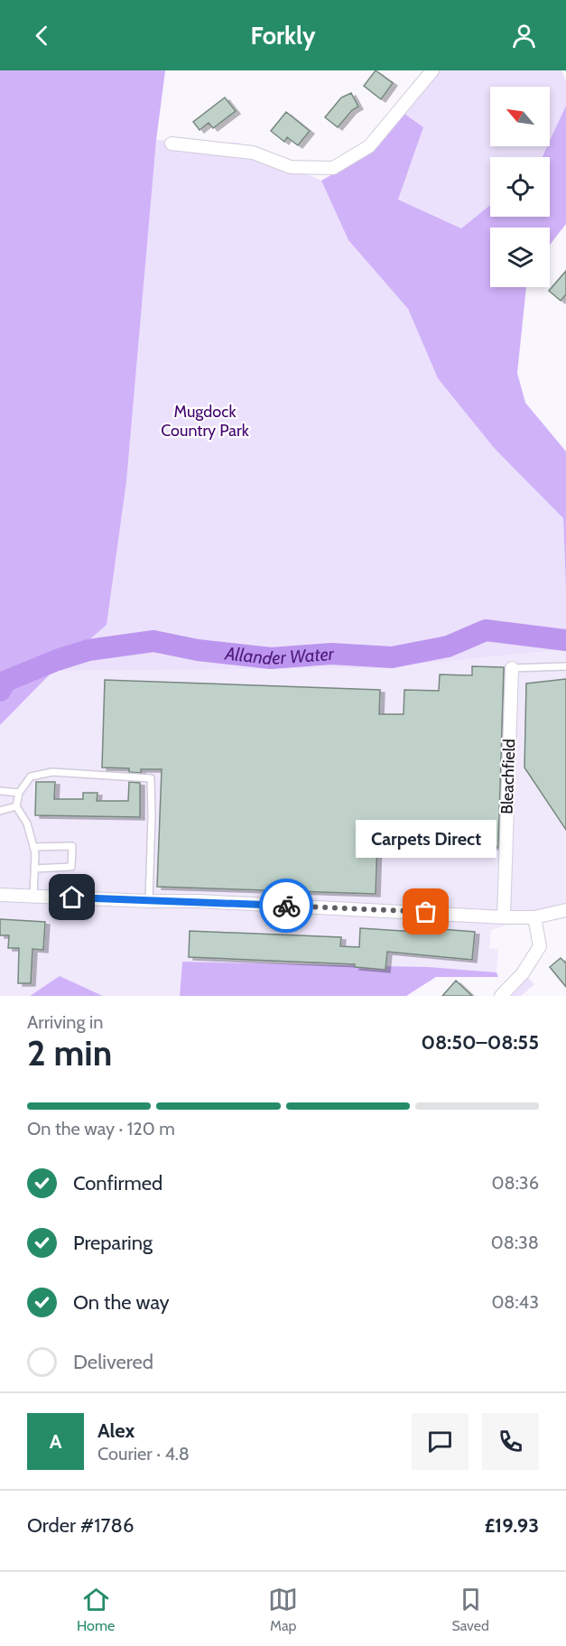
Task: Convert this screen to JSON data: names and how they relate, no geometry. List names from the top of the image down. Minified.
{"streets":{"street":["Bleachfield"]},"water":["Allander Water"],"parks":["Mugdock Country Park"],"places":["Carpets Direct"],"north":"top left","page":{"header":"Forkly","bubble":"Carpets Direct","heading":["2 min","Arriving in","08:50–08:55"],"panel":["Alex","Courier · 4.8","Order #1786","£19.93"],"bar":"On the way · 120 m","list":[["Confirmed","08:36"],["Preparing","08:38"],["On the way","08:43"],"Delivered"],"round":"A","tabs":["Home","Map","Saved"]}}
